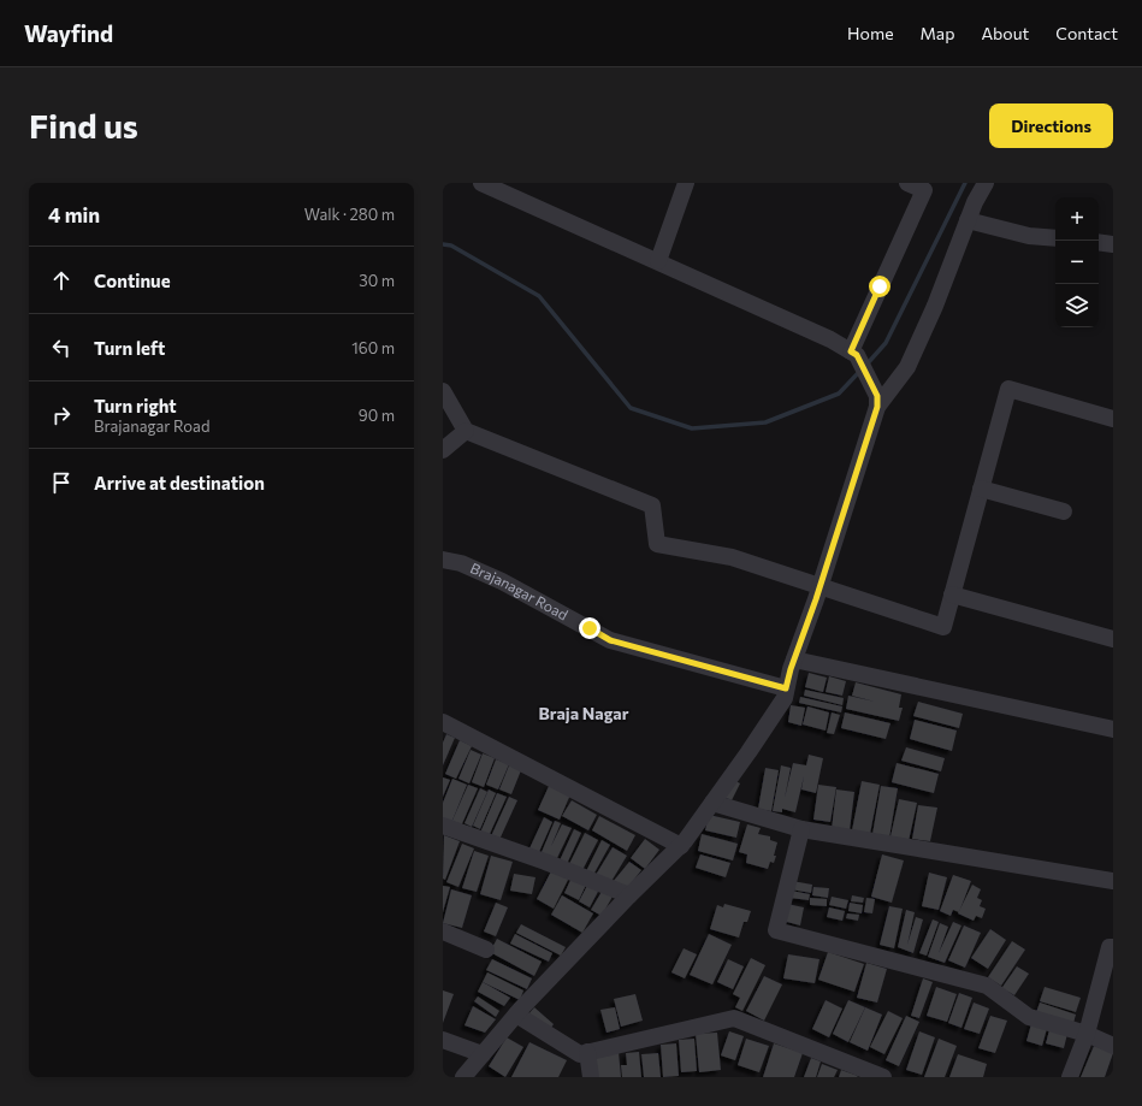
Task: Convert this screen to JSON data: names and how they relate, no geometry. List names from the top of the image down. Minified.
{"streets":{"street":["Brajanagar Road"]},"districts":["Braja Nagar"],"page":{"header":"Wayfind","nav":["Home","Map","About","Contact"],"buttons":"Directions","title":"Find us","heading":["4 min","Walk · 280 m"],"map_buttons":["+","−"],"list":[["Continue","30 m"],["Turn left","160 m"],["Turn right","Brajanagar Road","90 m"],"Arrive at destination"]}}
